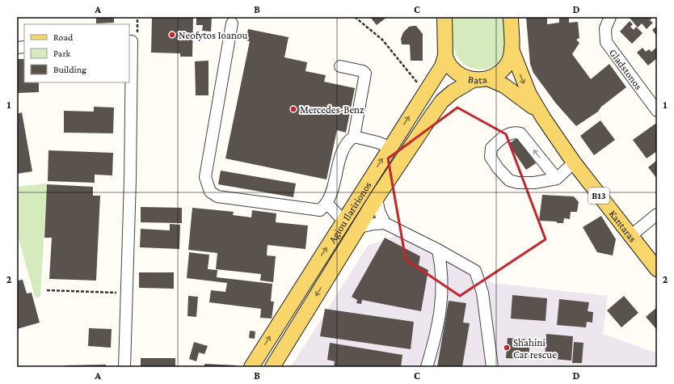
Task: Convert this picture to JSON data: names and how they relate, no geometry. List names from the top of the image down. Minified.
{"streets":{"main road":["Bata","B13","Agiou Ilaririonos","Kantaras"],"street":["Gladstonos"]},"crossings":[["Bata","Agiou Ilaririonos"],["Bata","Kantaras"],["Agiou Ilaririonos","Kantaras"]],"places":["Neofytos Ioanou","Mercedes-Benz","Shahini Car rescue"],"legend":["Road","Park","Building"],"grid":{"columns":["A","B","C","D"],"rows":["1","2"]}}
